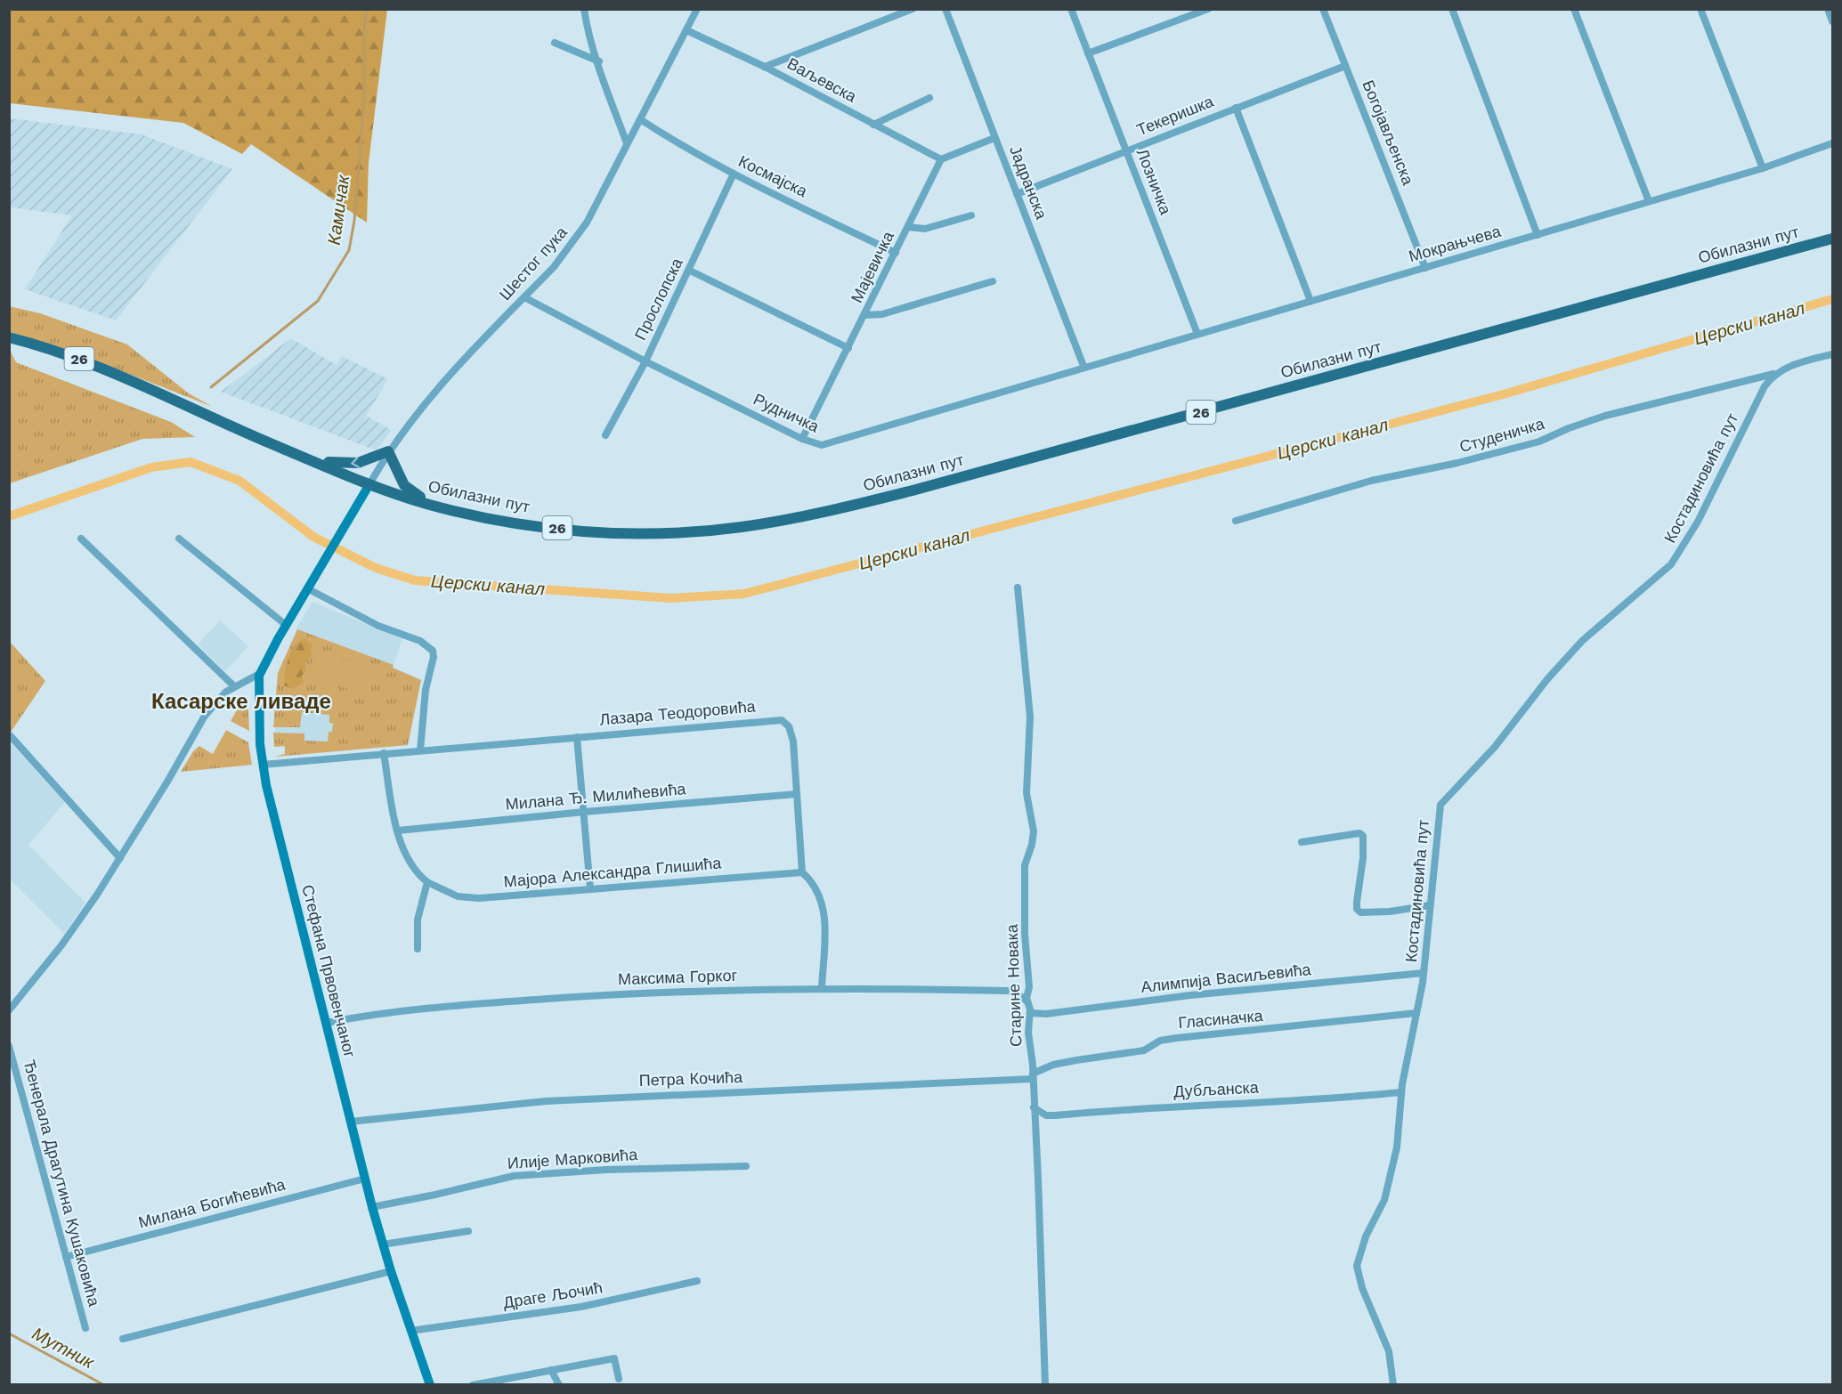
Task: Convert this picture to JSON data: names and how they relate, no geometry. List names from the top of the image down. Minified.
{"streets":{"main road":["Обилазни пут","26"],"street":["Ваљевска","Текеришка","Богојављенска","Космајска","Лозничка","Јадранска","Мокрањчева","Шестог пука","Мајевичка","Прослопска","Рудничка","Студеничка","Костадиновића пут","Лазара Теодоровића","Милана Ђ. Милићевића","Мајора Александра Глишића","Стефана Првовенчаног","Максима Горког","Алимпија Васиљевића","Старине Новака","Гласиначка","Петра Кочића","Дубљанска","Илије Марковића","Ђенерала Драгутина Кушаковића","Милана Богићевића","Драге Љочић"]},"crossings":[["Ваљевска","Шестог пука"],["Ваљевска","Мајевичка"],["Текеришка","Богојављенска"],["Текеришка","Лозничка"],["Текеришка","Јадранска"],["Богојављенска","Мокрањчева"],["Космајска","Шестог пука"],["Космајска","Мајевичка"],["Космајска","Прослопска"],["Лозничка","Мокрањчева"],["Јадранска","Мокрањчева"],["Јадранска","Рудничка"],["Мокрањчева","Рудничка"],["Обилазни пут","Шестог пука"],["Обилазни пут","Стефана Првовенчаног"],["Шестог пука","Рудничка"],["Шестог пука","Стефана Првовенчаног"],["Мајевичка","Рудничка"],["Прослопска","Рудничка"],["Студеничка","Костадиновића пут"],["Костадиновића пут","Алимпија Васиљевића"],["Костадиновића пут","Гласиначка"],["Костадиновића пут","Дубљанска"],["Лазара Теодоровића","Милана Ђ. Милићевића"],["Лазара Теодоровића","Мајора Александра Глишића"],["Лазара Теодоровића","Стефана Првовенчаног"],["Стефана Првовенчаног","Максима Горког"],["Стефана Првовенчаног","Петра Кочића"],["Стефана Првовенчаног","Илије Марковића"],["Стефана Првовенчаног","Милана Богићевића"],["Стефана Првовенчаног","Драге Љочић"],["Максима Горког","Старине Новака"],["Алимпија Васиљевића","Старине Новака"],["Старине Новака","Гласиначка"],["Старине Новака","Петра Кочића"],["Старине Новака","Дубљанска"],["Гласиначка","Петра Кочића"],["Ђенерала Драгутина Кушаковића","Милана Богићевића"]],"districts":["Касарске ливаде"],"water":["Камичак","Церски канал","Мутник"]}
